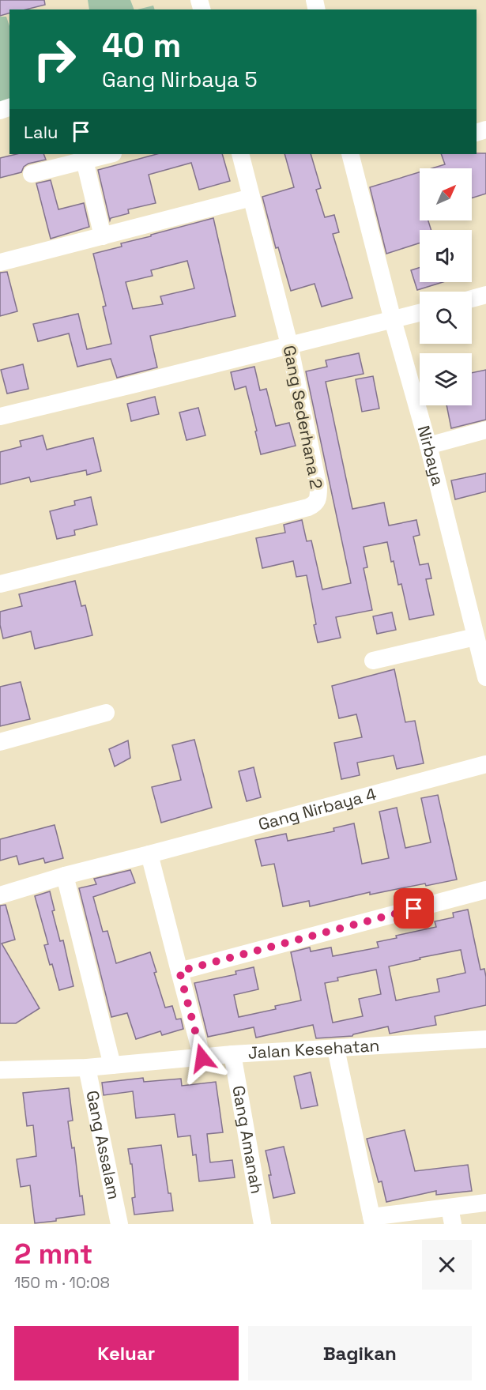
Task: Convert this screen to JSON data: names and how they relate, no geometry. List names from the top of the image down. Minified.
{"streets":{"street":["Gang Sederhana 2","Nirbaya","Gang Nirbaya 4","Jalan Kesehatan","Gang Amanah","Gang Assalam"]},"crossings":[["Jalan Kesehatan","Gang Amanah"],["Jalan Kesehatan","Gang Assalam"]],"north":"top right","page":{"turn":["40 m","Gang Nirbaya 5"],"then":"Lalu","heading":["2 mnt","150 m · 10:08"],"buttons":["Keluar","Bagikan"]}}
